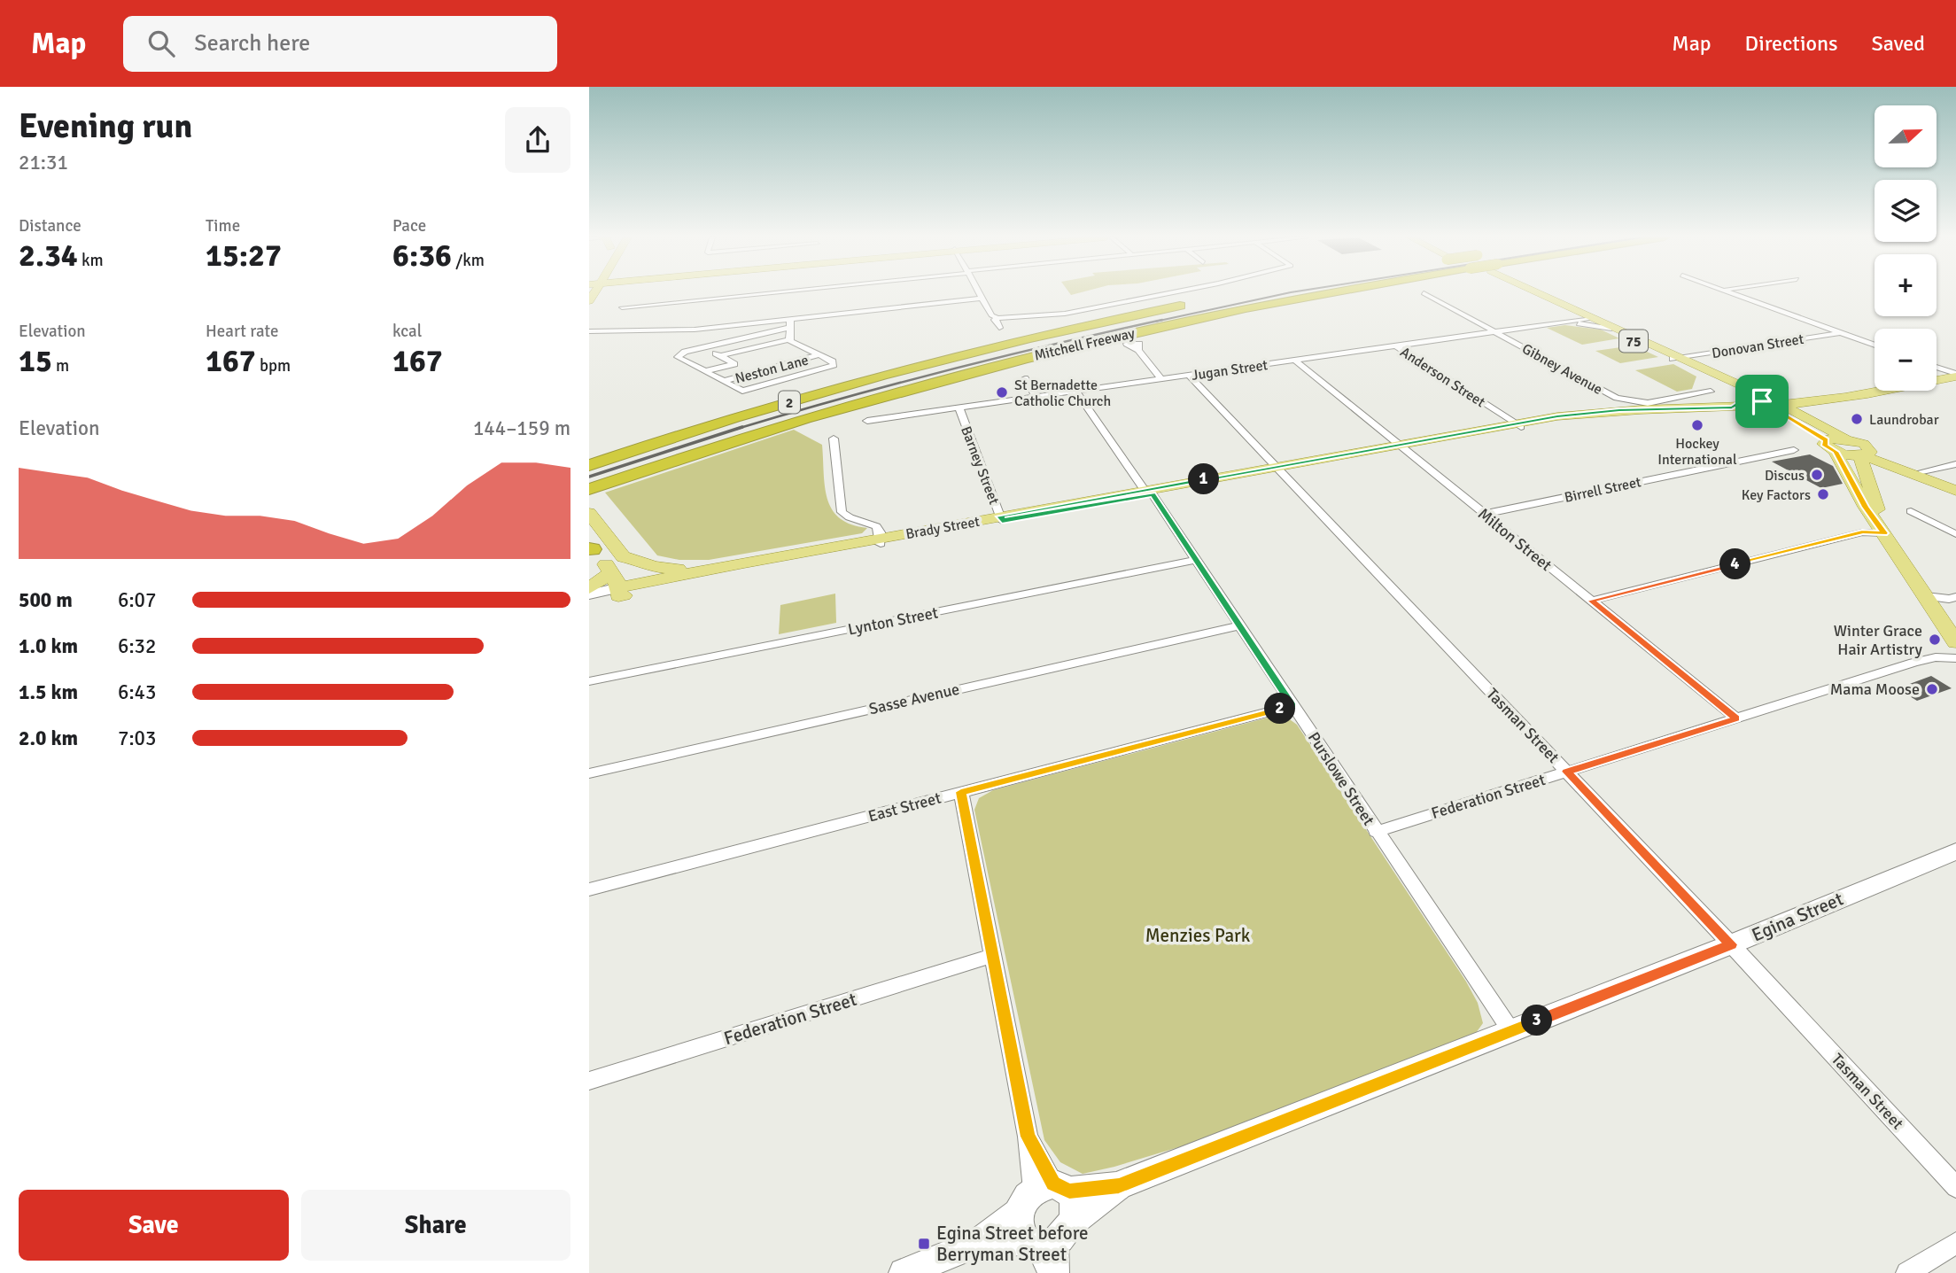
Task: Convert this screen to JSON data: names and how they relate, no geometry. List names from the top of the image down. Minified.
{"streets":{"highway":["Mitchell Freeway","2"],"main road":["75","Brady Street"],"street":["Donovan Street","Neston Lane","Gibney Avenue","Jugan Street","Anderson Street","Barney Street","Birrell Street","Milton Street","Lynton Street","Sasse Avenue","Tasman Street","Purslowe Street","Federation Street","East Street","Egina Street"]},"crossings":[["75","Donovan Street"],["75","Jugan Street"],["75","Brady Street"],["Gibney Avenue","Jugan Street"],["Jugan Street","Anderson Street"],["Jugan Street","Barney Street"],["Jugan Street","Milton Street"],["Jugan Street","Tasman Street"],["Jugan Street","Purslowe Street"],["Anderson Street","Brady Street"],["Barney Street","Brady Street"],["Birrell Street","Milton Street"],["Brady Street","Milton Street"],["Brady Street","Tasman Street"],["Brady Street","Purslowe Street"],["Milton Street","Federation Street"],["Lynton Street","Purslowe Street"],["Sasse Avenue","Purslowe Street"],["Tasman Street","Federation Street"],["Tasman Street","Egina Street"],["Purslowe Street","Federation Street"],["Purslowe Street","East Street"],["Purslowe Street","Egina Street"]],"parks":["Menzies Park"],"places":{"other":["St Bernadette Catholic Church","Laundrobar","Hockey International","Discus","Key Factors","Winter Grace Hair Artistry","Mama Moose"],"transit":["Egina Street before Berryman Street"]},"north":"right","page":{"header":"Map","search":"Search here","nav":["Map","Directions","Saved"],"heading":["Evening run","21:31"],"map_buttons":["+","−"],"stats":[["Distance","2.34 km"],["Time","15:27"],["Pace","6:36 /km"],["Elevation","15 m"],["Heart rate","167 bpm"],["kcal","167"]],"chart":["Elevation","144–159 m"],"pins":["1","4","2","3"],"list":[{"name":"500 m","note":"6:07"},{"name":"1.0 km","note":"6:32"},{"name":"1.5 km","note":"6:43"},{"name":"2.0 km","note":"7:03"}],"buttons":["Save","Share"]}}
